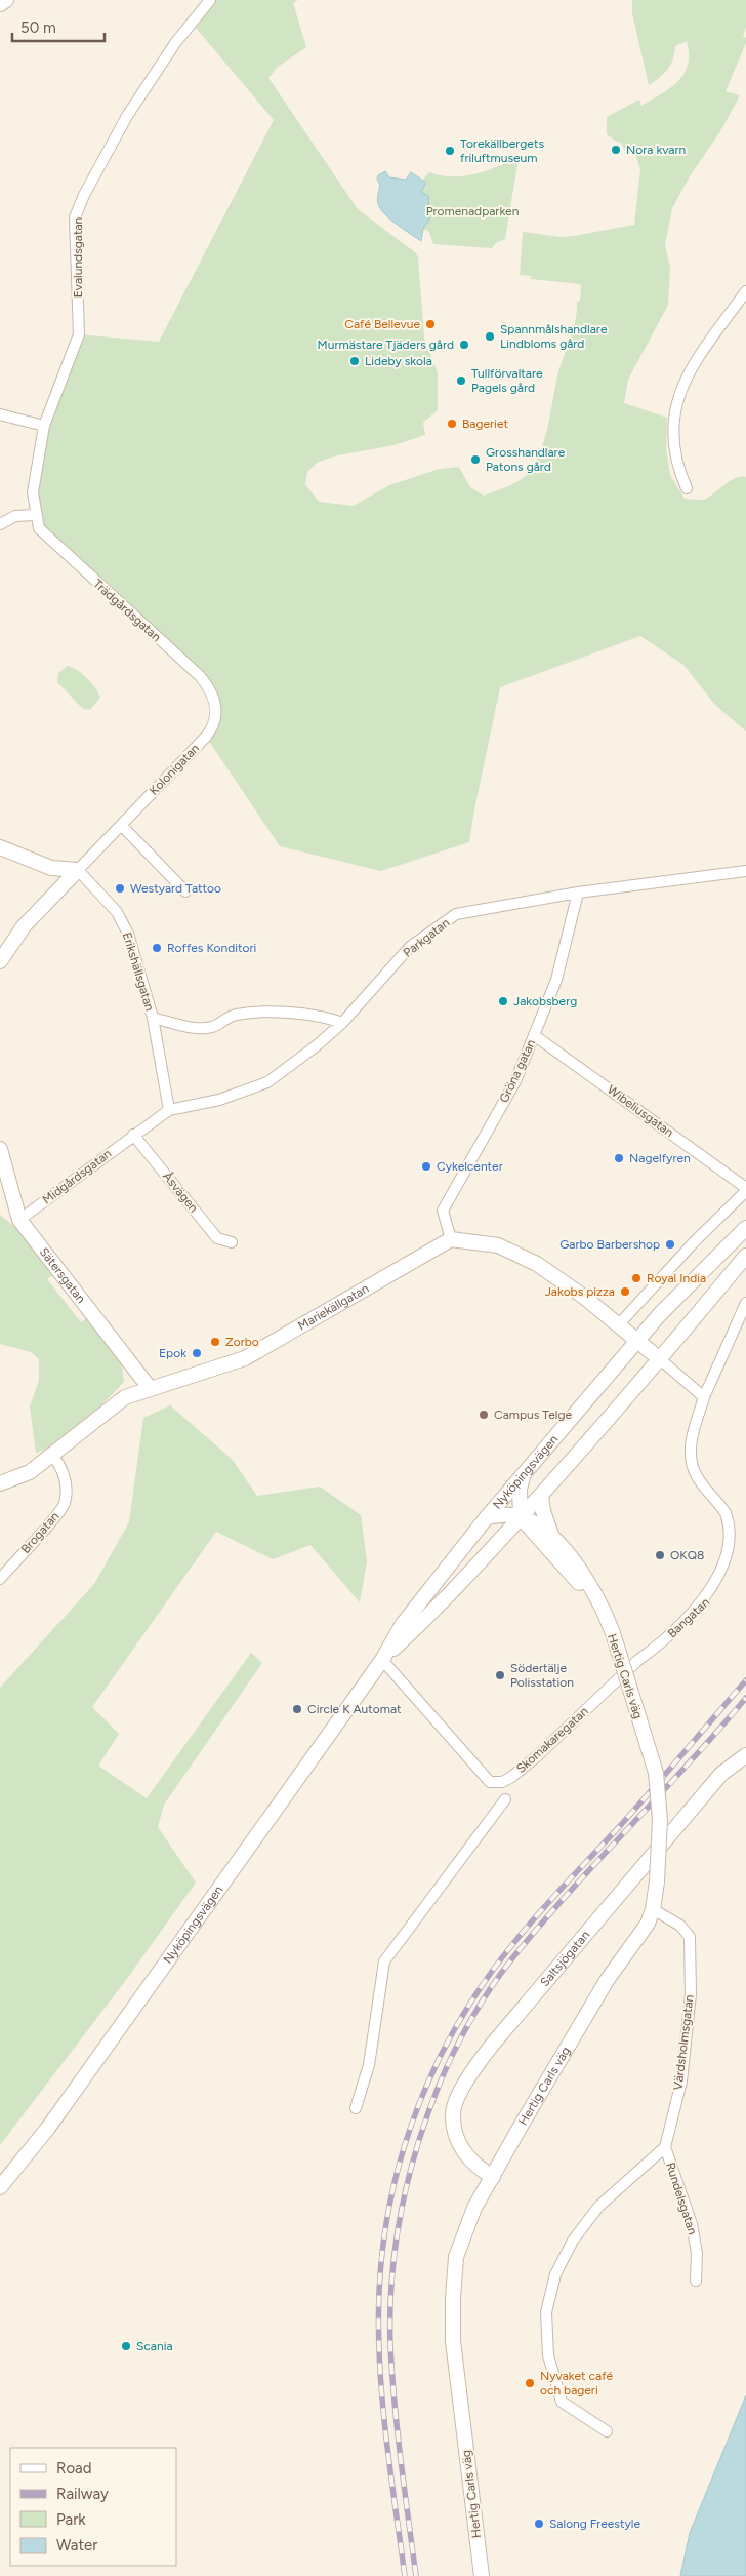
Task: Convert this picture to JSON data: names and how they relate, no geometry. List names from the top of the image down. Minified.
{"streets":{"main road":["Sätersgatan","Mariekällgatan","Nyköpingsvägen","Hertig Carls väg","Saltsjögatan"],"street":["Evalundsgatan","Trädgårdsgatan","Kolonigatan","Parkgatan","Erikshällsgatan","Gröna gatan","Wibeliusgatan","Midgårdsgatan","Åsvägen","Brogatan","Bangatan","Skomakaregatan","Värdsholmsgatan","Rundelsgatan"]},"crossings":[["Evalundsgatan","Trädgårdsgatan"],["Trädgårdsgatan","Kolonigatan"],["Kolonigatan","Erikshällsgatan"],["Parkgatan","Erikshällsgatan"],["Parkgatan","Gröna gatan"],["Parkgatan","Midgårdsgatan"],["Parkgatan","Åsvägen"],["Gröna gatan","Wibeliusgatan"],["Gröna gatan","Mariekällgatan"],["Midgårdsgatan","Åsvägen"],["Midgårdsgatan","Sätersgatan"],["Sätersgatan","Mariekällgatan"],["Mariekällgatan","Brogatan"],["Nyköpingsvägen","Hertig Carls väg"],["Nyköpingsvägen","Skomakaregatan"],["Bangatan","Skomakaregatan"],["Hertig Carls väg","Saltsjögatan"],["Hertig Carls väg","Värdsholmsgatan"],["Värdsholmsgatan","Rundelsgatan"]],"parks":["Promenadparken"],"places":["Nora kvarn","Torekällbergets friluftmuseum","Café Bellevue","Spannmålshandlare Lindbloms gård","Murmästare Tjäders gård","Lideby skola","Tullförvaltare Pagels gård","Bageriet","Grosshandlare Patons gård","Westyard Tattoo","Roffes Konditori","Jakobsberg","Nagelfyren","Cykelcenter","Garbo Barbershop","Royal India","Jakobs pizza","Zorbo","Epok","Campus Telge","OKQ8","Södertälje Polisstation","Circle K Automat","Scania","Nyvaket café och bageri","Salong Freestyle"],"legend":["Road","Railway","Park","Water"],"scale_bar":"50 m"}
